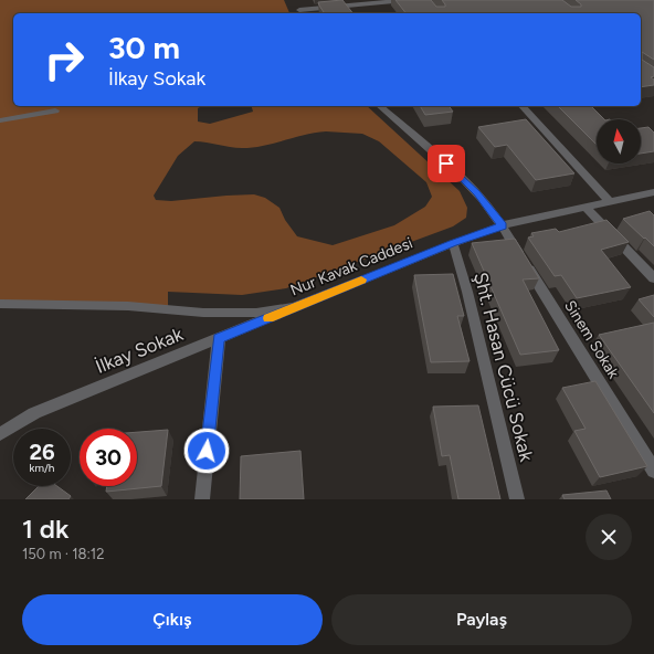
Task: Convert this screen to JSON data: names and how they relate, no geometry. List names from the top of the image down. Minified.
{"streets":{"street":["Nur Kavak Caddesi","Sinem Sokak","İlkay Sokak","Şht. Hasan Cücü Sokak"]},"crossings":[["Nur Kavak Caddesi","Sinem Sokak"],["Nur Kavak Caddesi","İlkay Sokak"],["Nur Kavak Caddesi","Şht. Hasan Cücü Sokak"]],"north":"top","page":{"turn":["30 m","İlkay Sokak"],"speed":"26 km/h","limit":"30","heading":["1 dk","150 m · 18:12"],"buttons":["Çıkış","Paylaş"]}}
